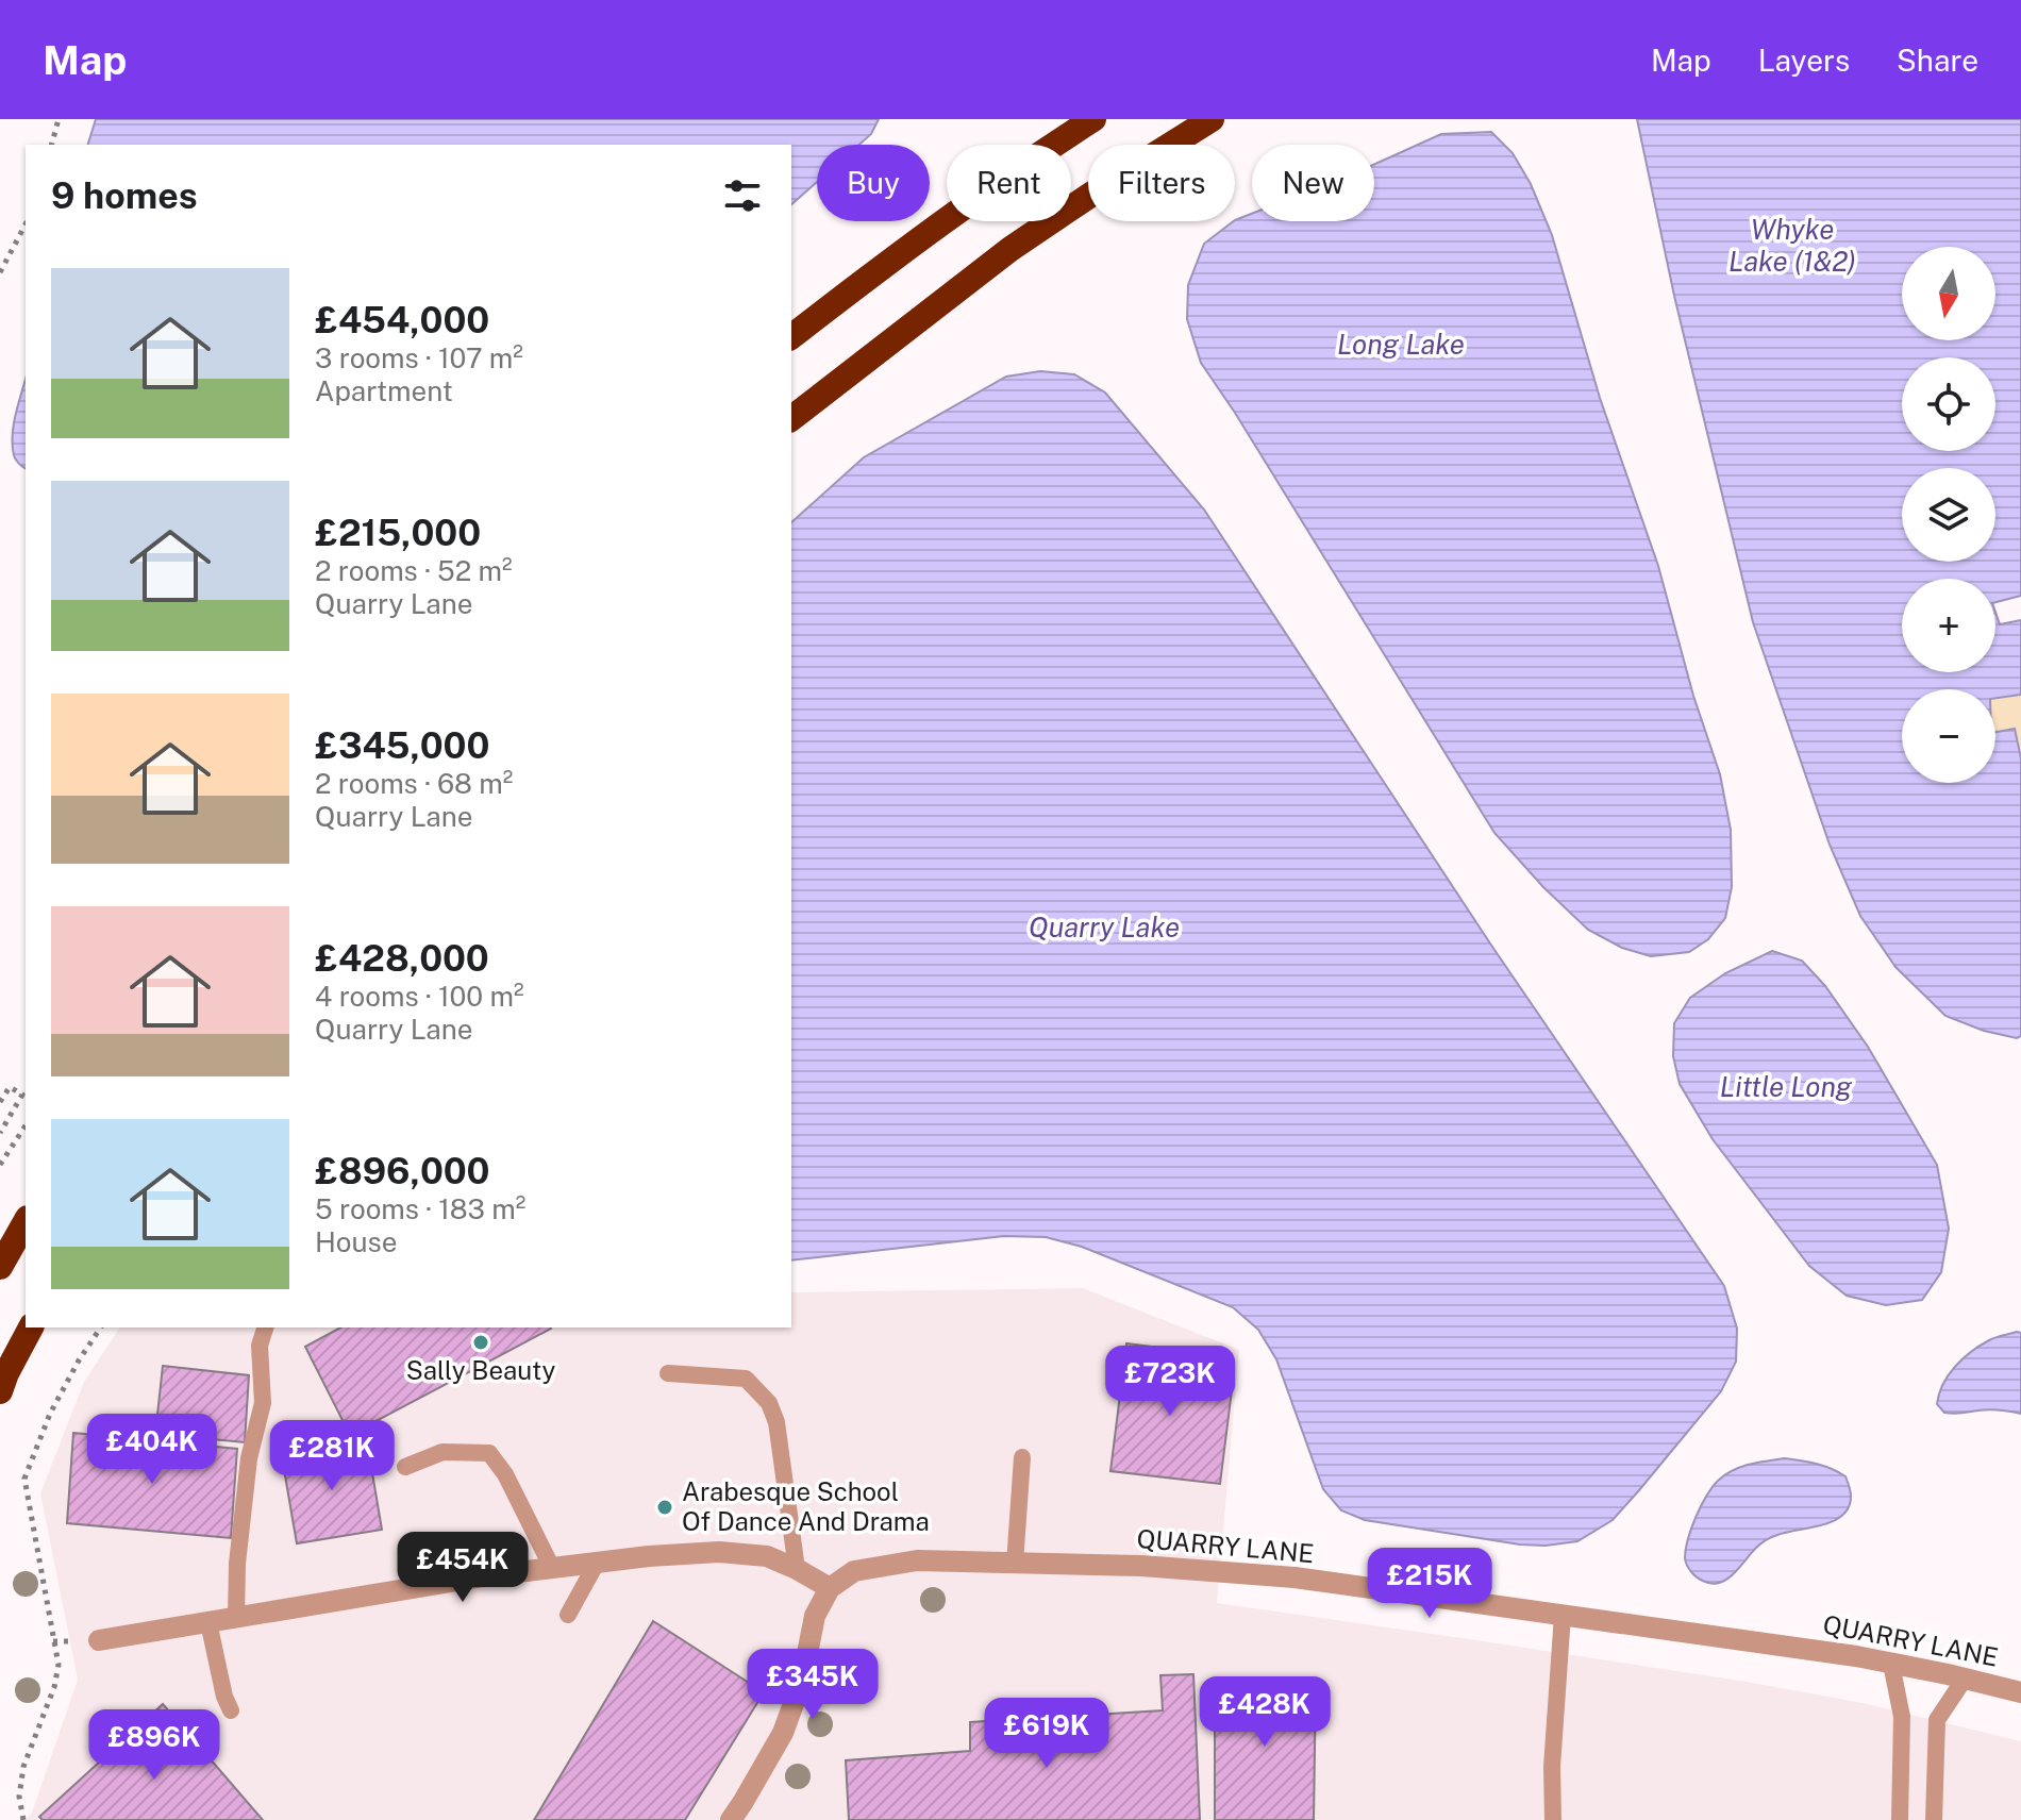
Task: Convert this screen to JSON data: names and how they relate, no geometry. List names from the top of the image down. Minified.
{"streets":{"street":["QUARRY LANE"]},"water":["Whyke Lake (1&2)","Long Lake","Quarry Lake","Little Long"],"places":["Sally Beauty","Arabesque School Of Dance And Drama"],"north":"bottom","page":{"header":"Map","nav":["Map","Layers","Share"],"chip":["Buy","Rent","Filters","New"],"heading":"9 homes","map_buttons":["+","−"],"list":[{"name":"£454,000","note":"3 rooms · 107 m² · Apartment"},{"name":"£215,000","note":"2 rooms · 52 m² · Quarry Lane"},{"name":"£345,000","note":"2 rooms · 68 m² · Quarry Lane"},{"name":"£428,000","note":"4 rooms · 100 m² · Quarry Lane"},{"name":"£896,000","note":"5 rooms · 183 m² · House"}],"price":["£723K","£404K","£281K","£454K","£215K","£345K","£428K","£619K","£896K"]}}
